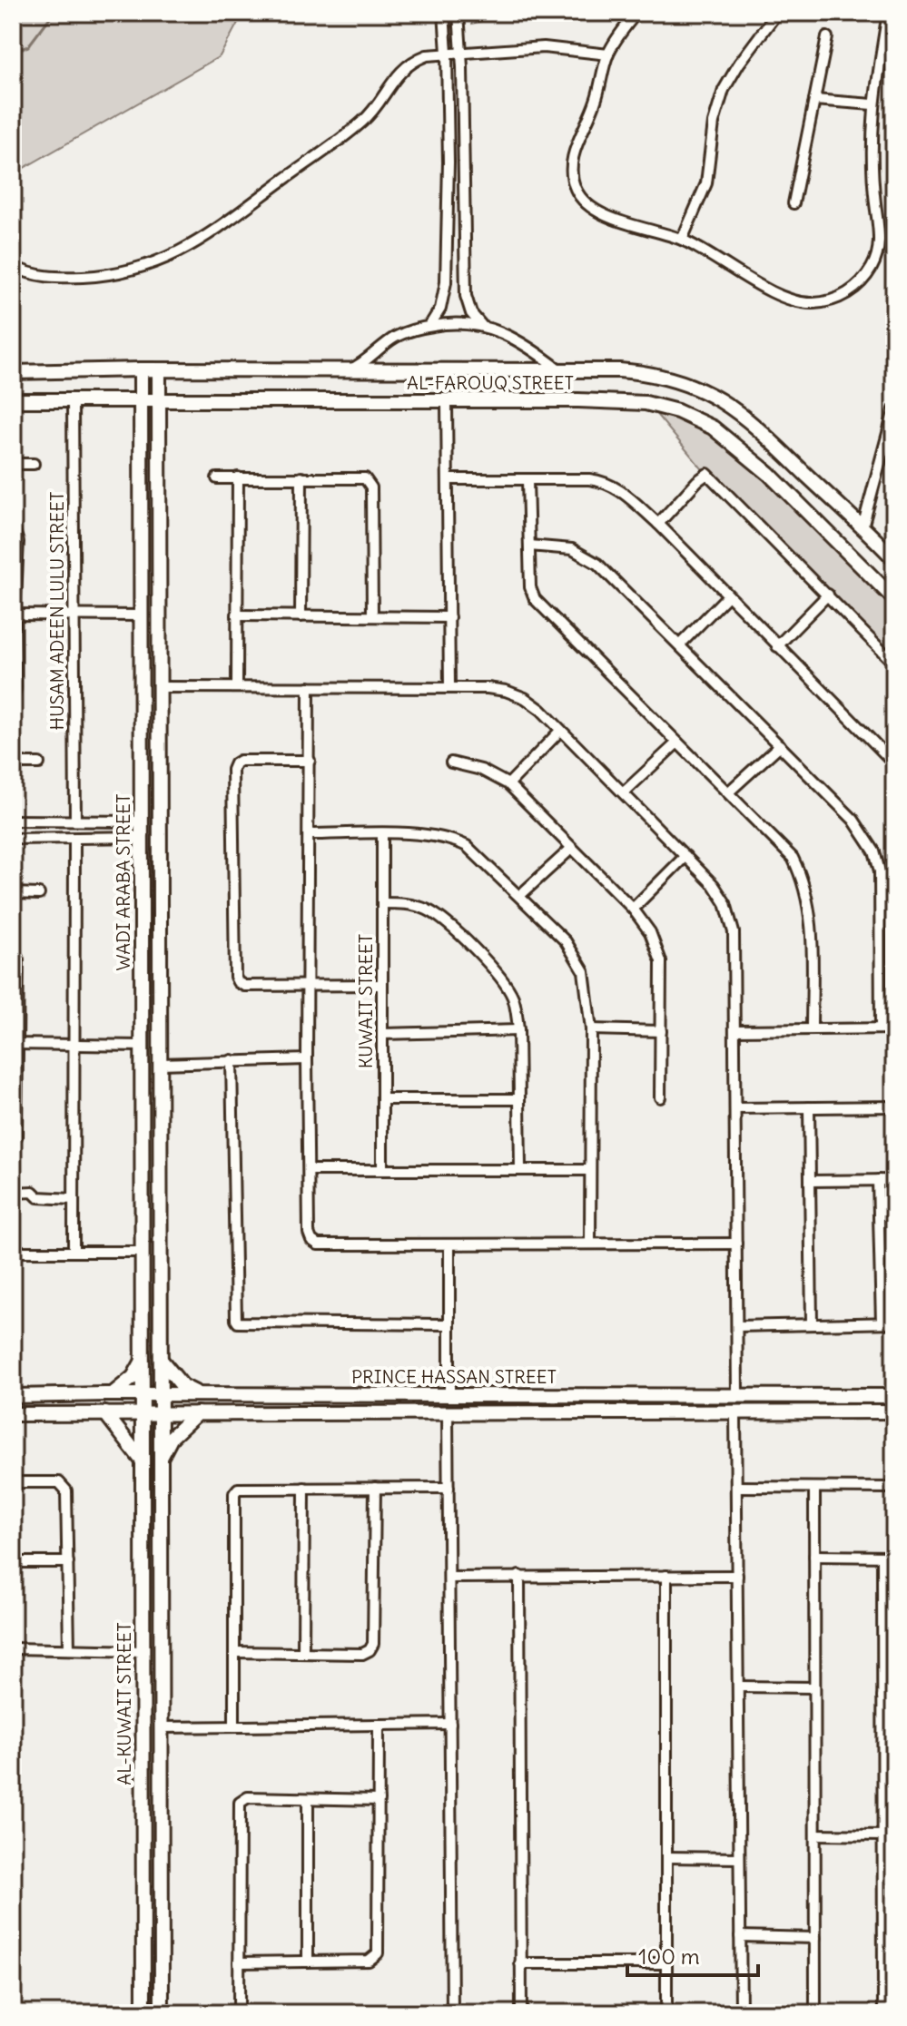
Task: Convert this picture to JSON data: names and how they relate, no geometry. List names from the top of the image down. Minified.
{"streets":{"main road":["AL-FAROUQ STREET","WADI ARABA STREET","PRINCE HASSAN STREET","AL-KUWAIT STREET"],"street":["HUSAM ADEEN LULU STREET","KUWAIT STREET"]},"crossings":[["AL-FAROUQ STREET","HUSAM ADEEN LULU STREET"],["AL-FAROUQ STREET","WADI ARABA STREET"],["WADI ARABA STREET","PRINCE HASSAN STREET"],["WADI ARABA STREET","AL-KUWAIT STREET"],["PRINCE HASSAN STREET","AL-KUWAIT STREET"]],"scale_bar":"100 m"}
